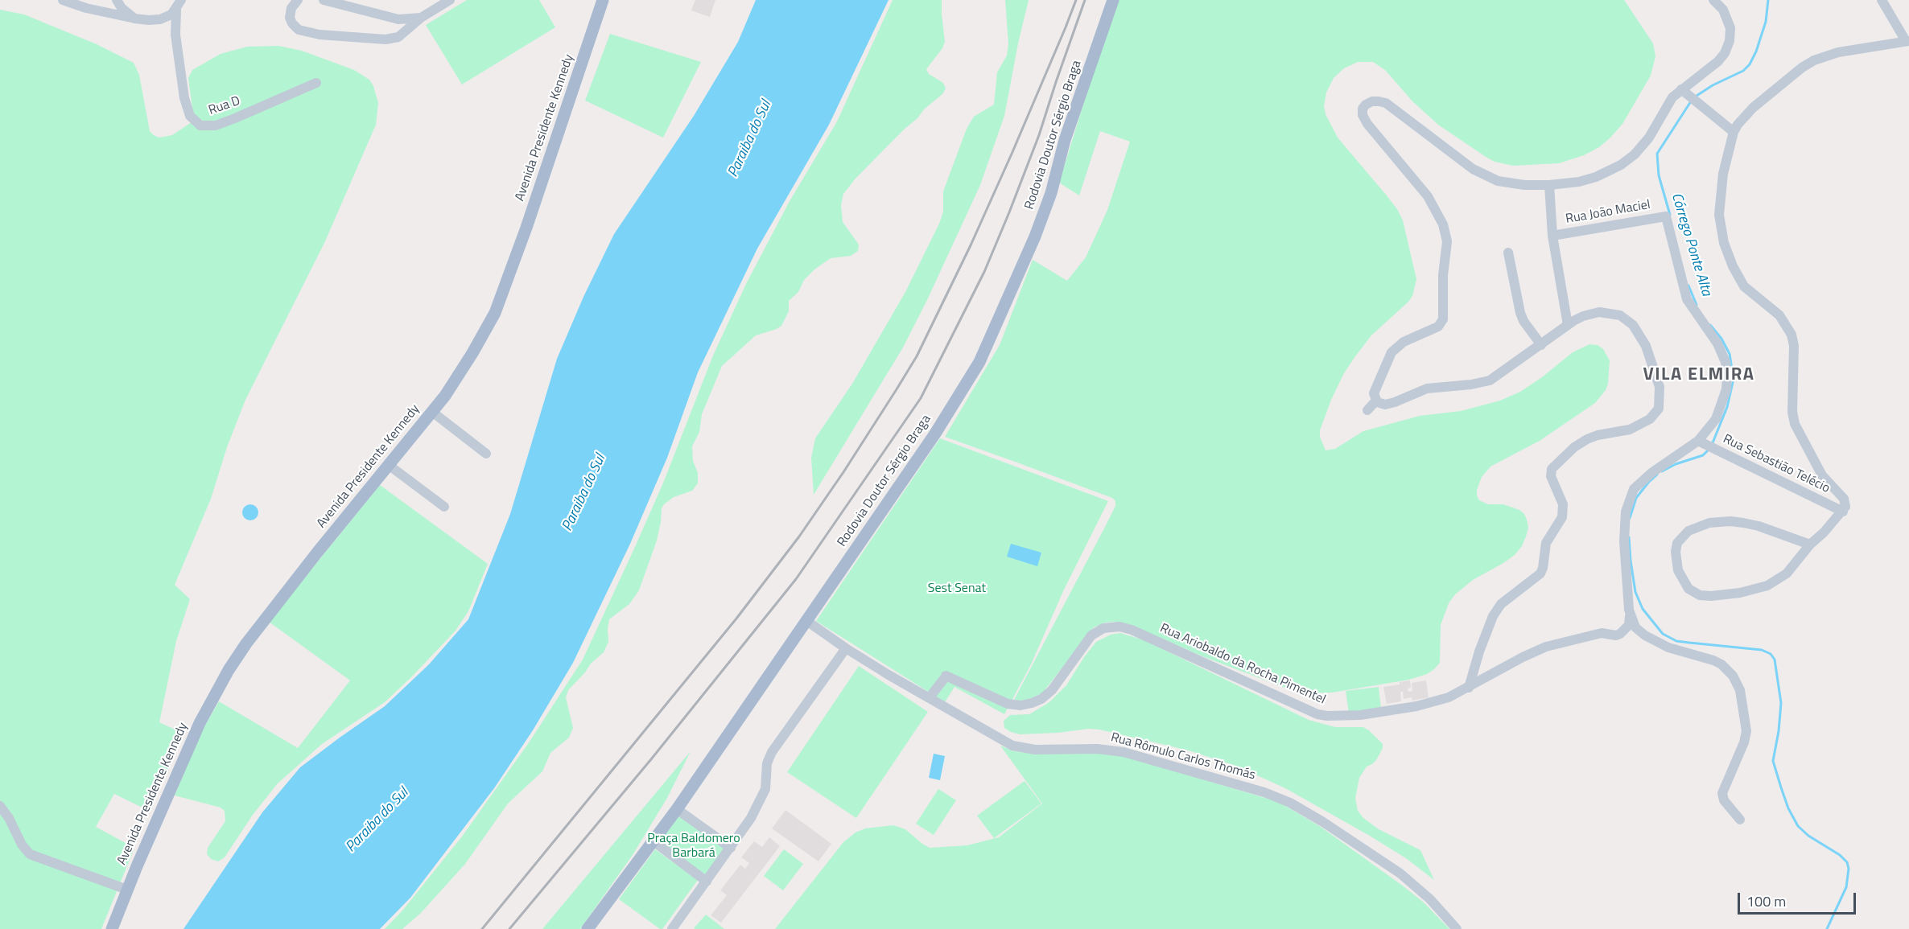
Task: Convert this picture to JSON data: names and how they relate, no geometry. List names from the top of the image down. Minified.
{"streets":{"main road":["Avenida Presidente Kennedy","Rodovia Doutor Sérgio Braga"],"street":["Rua D","Rua João Maciel","Rua Sebastião Telécio","Rua Ariobaldo da Rocha Pimentel","Rua Rômulo Carlos Thomás"]},"crossings":[["Rodovia Doutor Sérgio Braga","Rua Rômulo Carlos Thomás"],["Rua João Maciel","Rua Sebastião Telécio"],["Rua Ariobaldo da Rocha Pimentel","Rua Rômulo Carlos Thomás"]],"districts":["VILA ELMIRA"],"water":["Paraiba do Sul","Córrego Ponte Alta"],"parks":["Sest Senat","Praça Baldomero Barbará"],"scale_bar":"100 m"}
